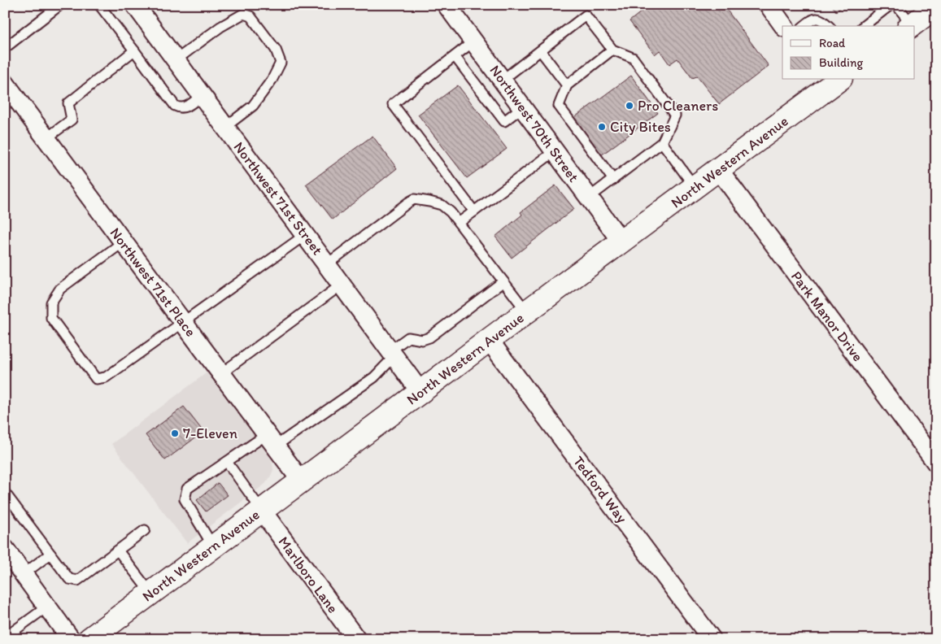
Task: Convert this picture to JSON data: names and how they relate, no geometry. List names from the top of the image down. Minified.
{"streets":{"main road":["North Western Avenue"],"street":["Northwest 70th Street","Northwest 71st Street","Northwest 71st Place","Park Manor Drive","Tedford Way","Marlboro Lane"]},"crossings":[["Northwest 70th Street","North Western Avenue"],["North Western Avenue","Northwest 71st Street"],["North Western Avenue","Northwest 71st Place"],["North Western Avenue","Park Manor Drive"],["North Western Avenue","Tedford Way"],["North Western Avenue","Marlboro Lane"]],"places":["Pro Cleaners","City Bites","7-Eleven"],"legend":["Road","Building"]}
